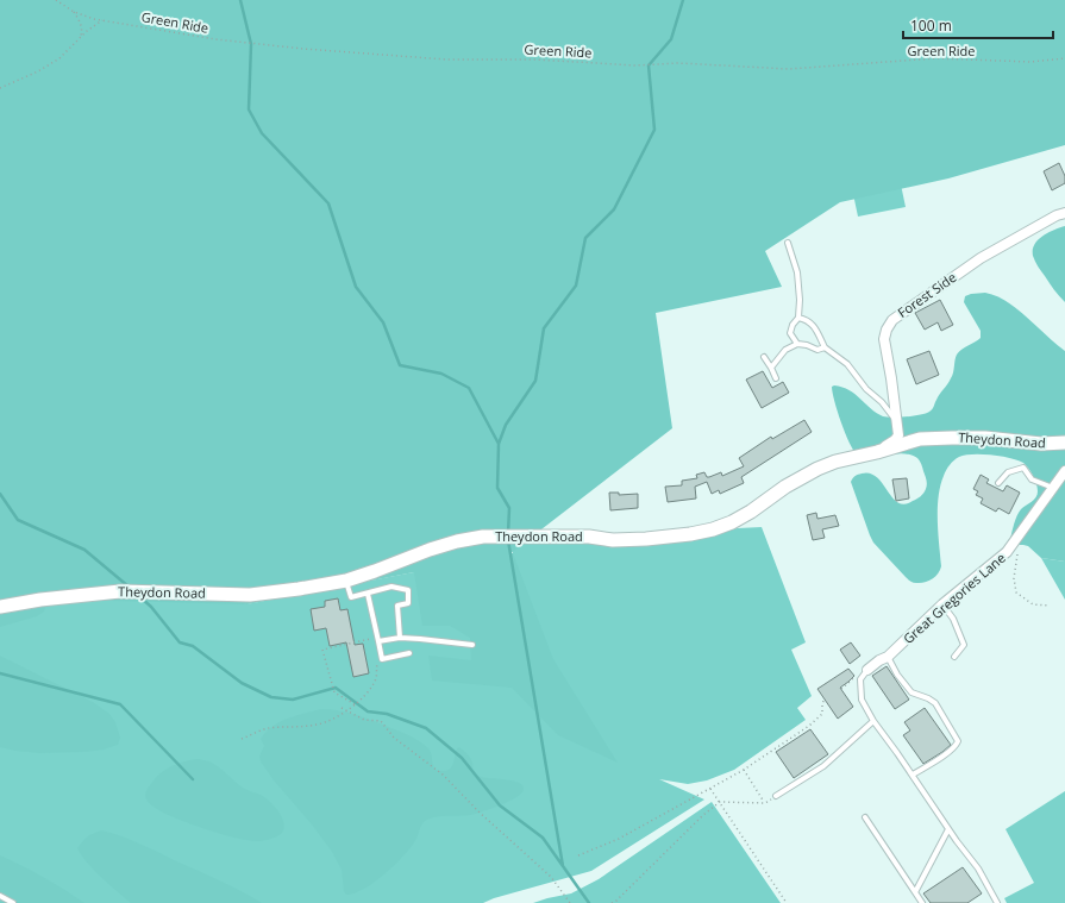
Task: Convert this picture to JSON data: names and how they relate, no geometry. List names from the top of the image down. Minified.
{"streets":{"street":["Forest Side","Theydon Road","Great Gregories Lane"],"path":["Green Ride"]},"crossings":[["Forest Side","Theydon Road"]],"scale_bar":"100 m"}
